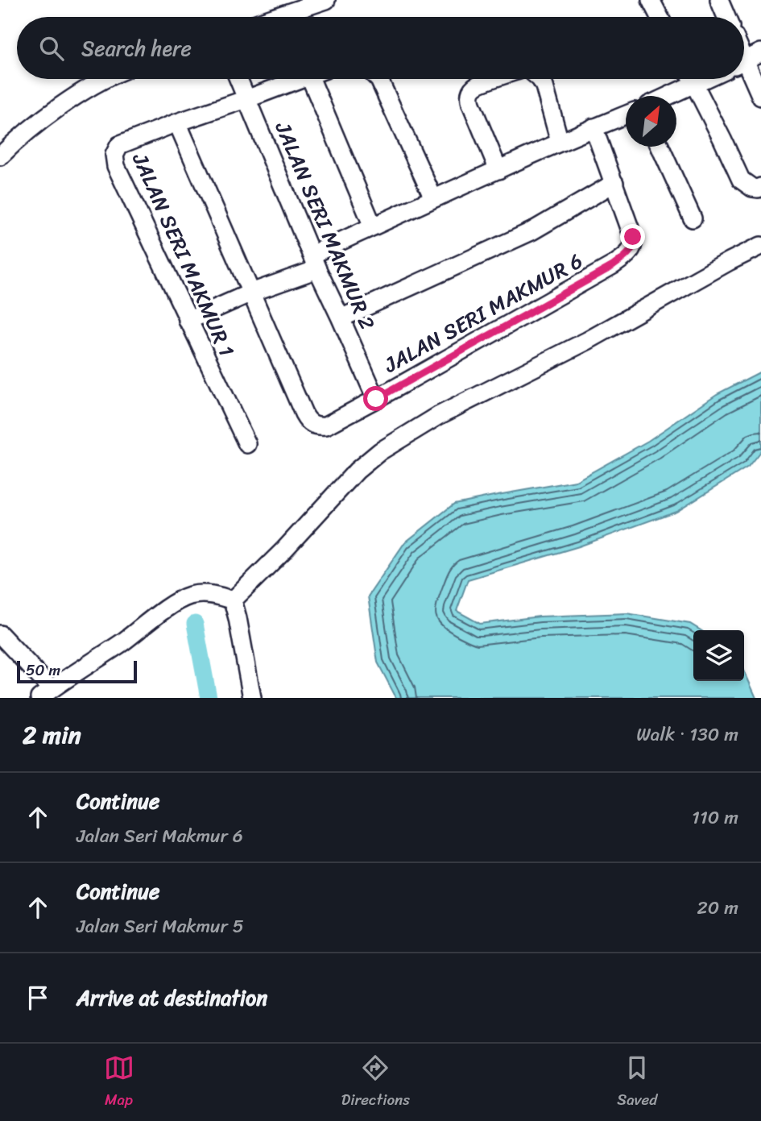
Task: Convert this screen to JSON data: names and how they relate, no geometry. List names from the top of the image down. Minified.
{"streets":{"street":["JALAN SERI MAKMUR 2","JALAN SERI MAKMUR 1","JALAN SERI MAKMUR 6"]},"crossings":[["JALAN SERI MAKMUR 2","JALAN SERI MAKMUR 1"],["JALAN SERI MAKMUR 2","JALAN SERI MAKMUR 6"]],"scale_bar":"50 m","north":"top right","page":{"search":"Search here","scale":"50 m","heading":["2 min","Walk · 130 m"],"list":[["Continue","Jalan Seri Makmur 6","110 m"],["Continue","Jalan Seri Makmur 5","20 m"],"Arrive at destination"],"nav":["Map","Directions","Saved"]}}
